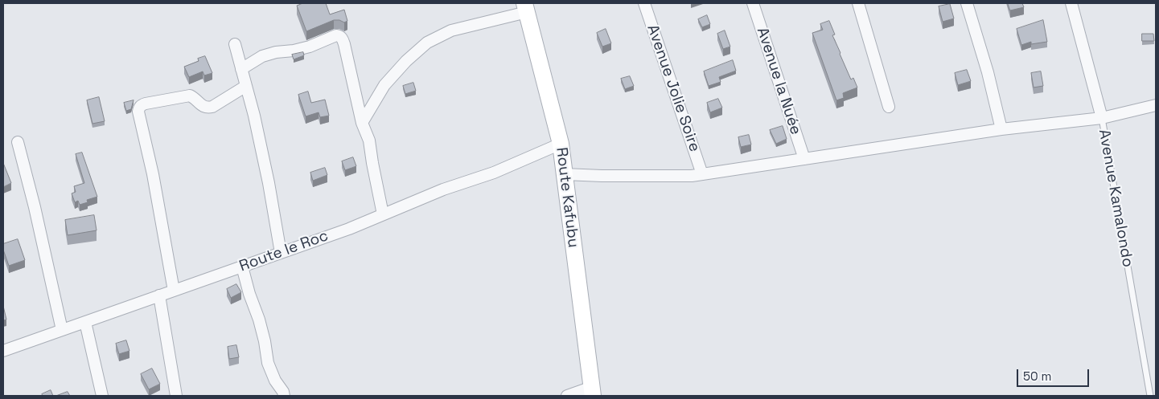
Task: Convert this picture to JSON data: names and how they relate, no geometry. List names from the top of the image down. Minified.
{"streets":{"main road":["Route Kafubu"],"street":["Avenue la Nuée","Avenue Jolie Soire","Avenue Kamalondo","Route le Roc"]},"crossings":[["Route Kafubu","Route le Roc"]],"scale_bar":"50 m"}
